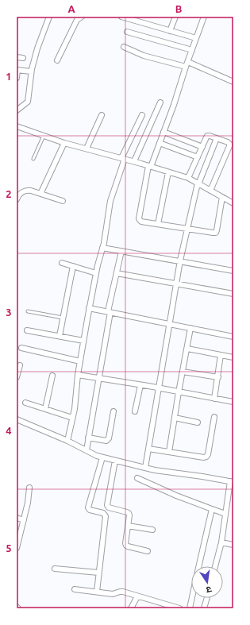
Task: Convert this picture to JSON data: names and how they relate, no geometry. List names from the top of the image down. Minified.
{"north":"bottom","grid":{"columns":["A","B"],"rows":["1","2","3","4","5"]}}
